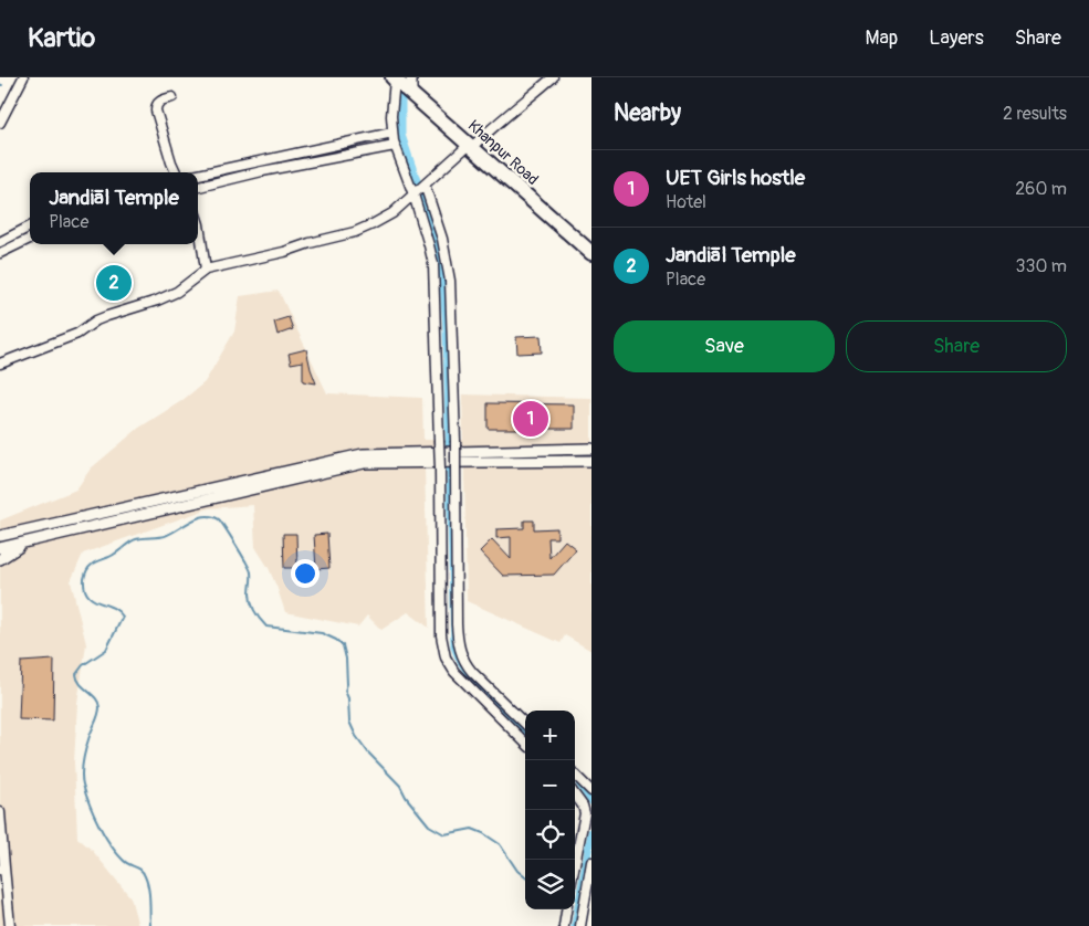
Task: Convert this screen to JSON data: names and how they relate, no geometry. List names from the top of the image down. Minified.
{"streets":{"highway":["Khanpur Road"]},"page":{"header":"Kartio","nav":["Map","Layers","Share"],"heading":["Nearby","2 results"],"list":[{"mark":"1","name":"UET Girls hostle","note":"Hotel","value":"260 m"},{"mark":"2","name":"Jandiāl Temple","note":"Place","value":"330 m"}],"popup":["Jandiāl Temple","Place"],"pins":["2","1"],"buttons":["Save","Share"],"map_buttons":["+","−"]}}
